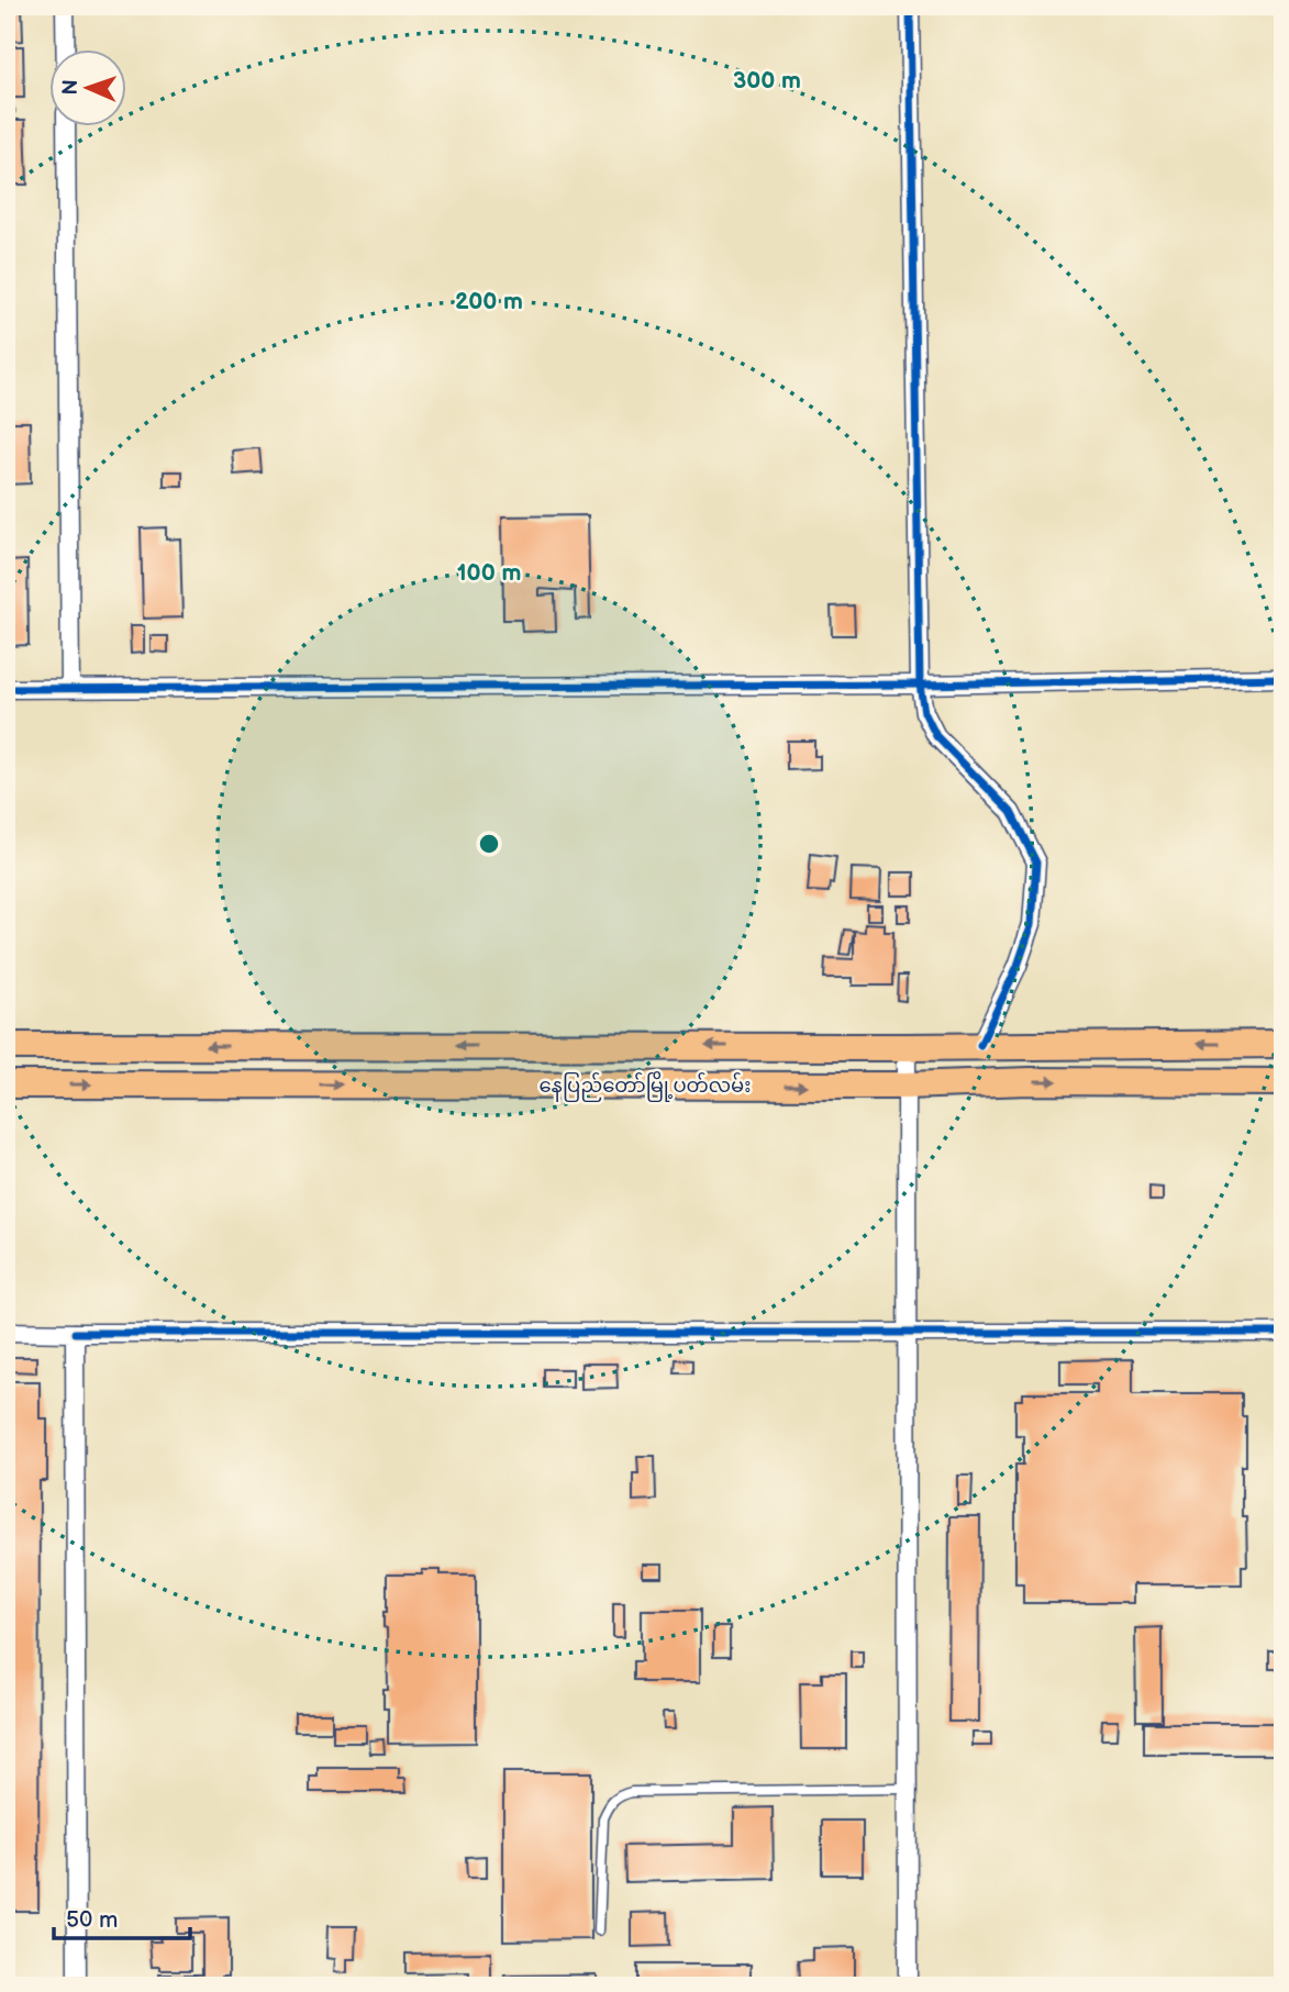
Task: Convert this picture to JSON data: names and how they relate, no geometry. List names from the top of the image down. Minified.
{"streets":{"main road":["နေပြည်တော်မြို့ပတ်လမ်း"]},"scale_bar":"50 m","north":"left","rings":["300 m","200 m","100 m"]}
